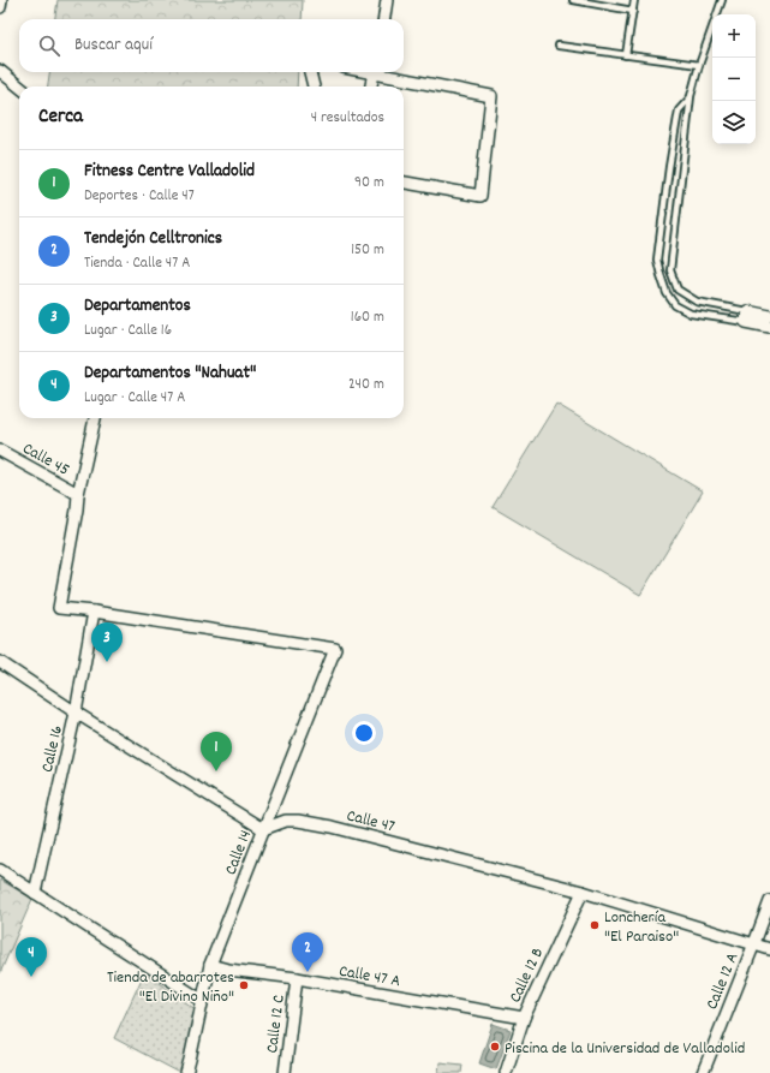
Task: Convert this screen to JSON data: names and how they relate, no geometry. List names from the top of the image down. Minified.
{"streets":{"street":["Calle 45","Calle 16","Calle 47","Calle 14","Calle 47 A","Calle 12 B","Calle 12 A","Calle 12 C"]},"crossings":[["Calle 16","Calle 14"],["Calle 47","Calle 14"],["Calle 47","Calle 12 B"],["Calle 47","Calle 12 A"],["Calle 14","Calle 47 A"],["Calle 47 A","Calle 12 B"],["Calle 47 A","Calle 12 C"]],"places":["Lonchería \"El Paraiso\"","Tienda de abarrotes \"El Divino Niño\"","Piscina de la Universidad de Valladolid"],"page":{"map_buttons":["+","−"],"search":"Buscar aquí","heading":["Cerca","4 resultados"],"list":[{"mark":"1","name":"Fitness Centre Valladolid","note":"Deportes · Calle 47","value":"90 m"},{"mark":"2","name":"Tendejón Celltronics","note":"Tienda · Calle 47 A","value":"150 m"},{"mark":"3","name":"Departamentos","note":"Lugar · Calle 16","value":"160 m"},{"mark":"4","name":"Departamentos \"Nahuat\"","note":"Lugar · Calle 47 A","value":"240 m"}],"pins":["3","1","2","4"]}}
